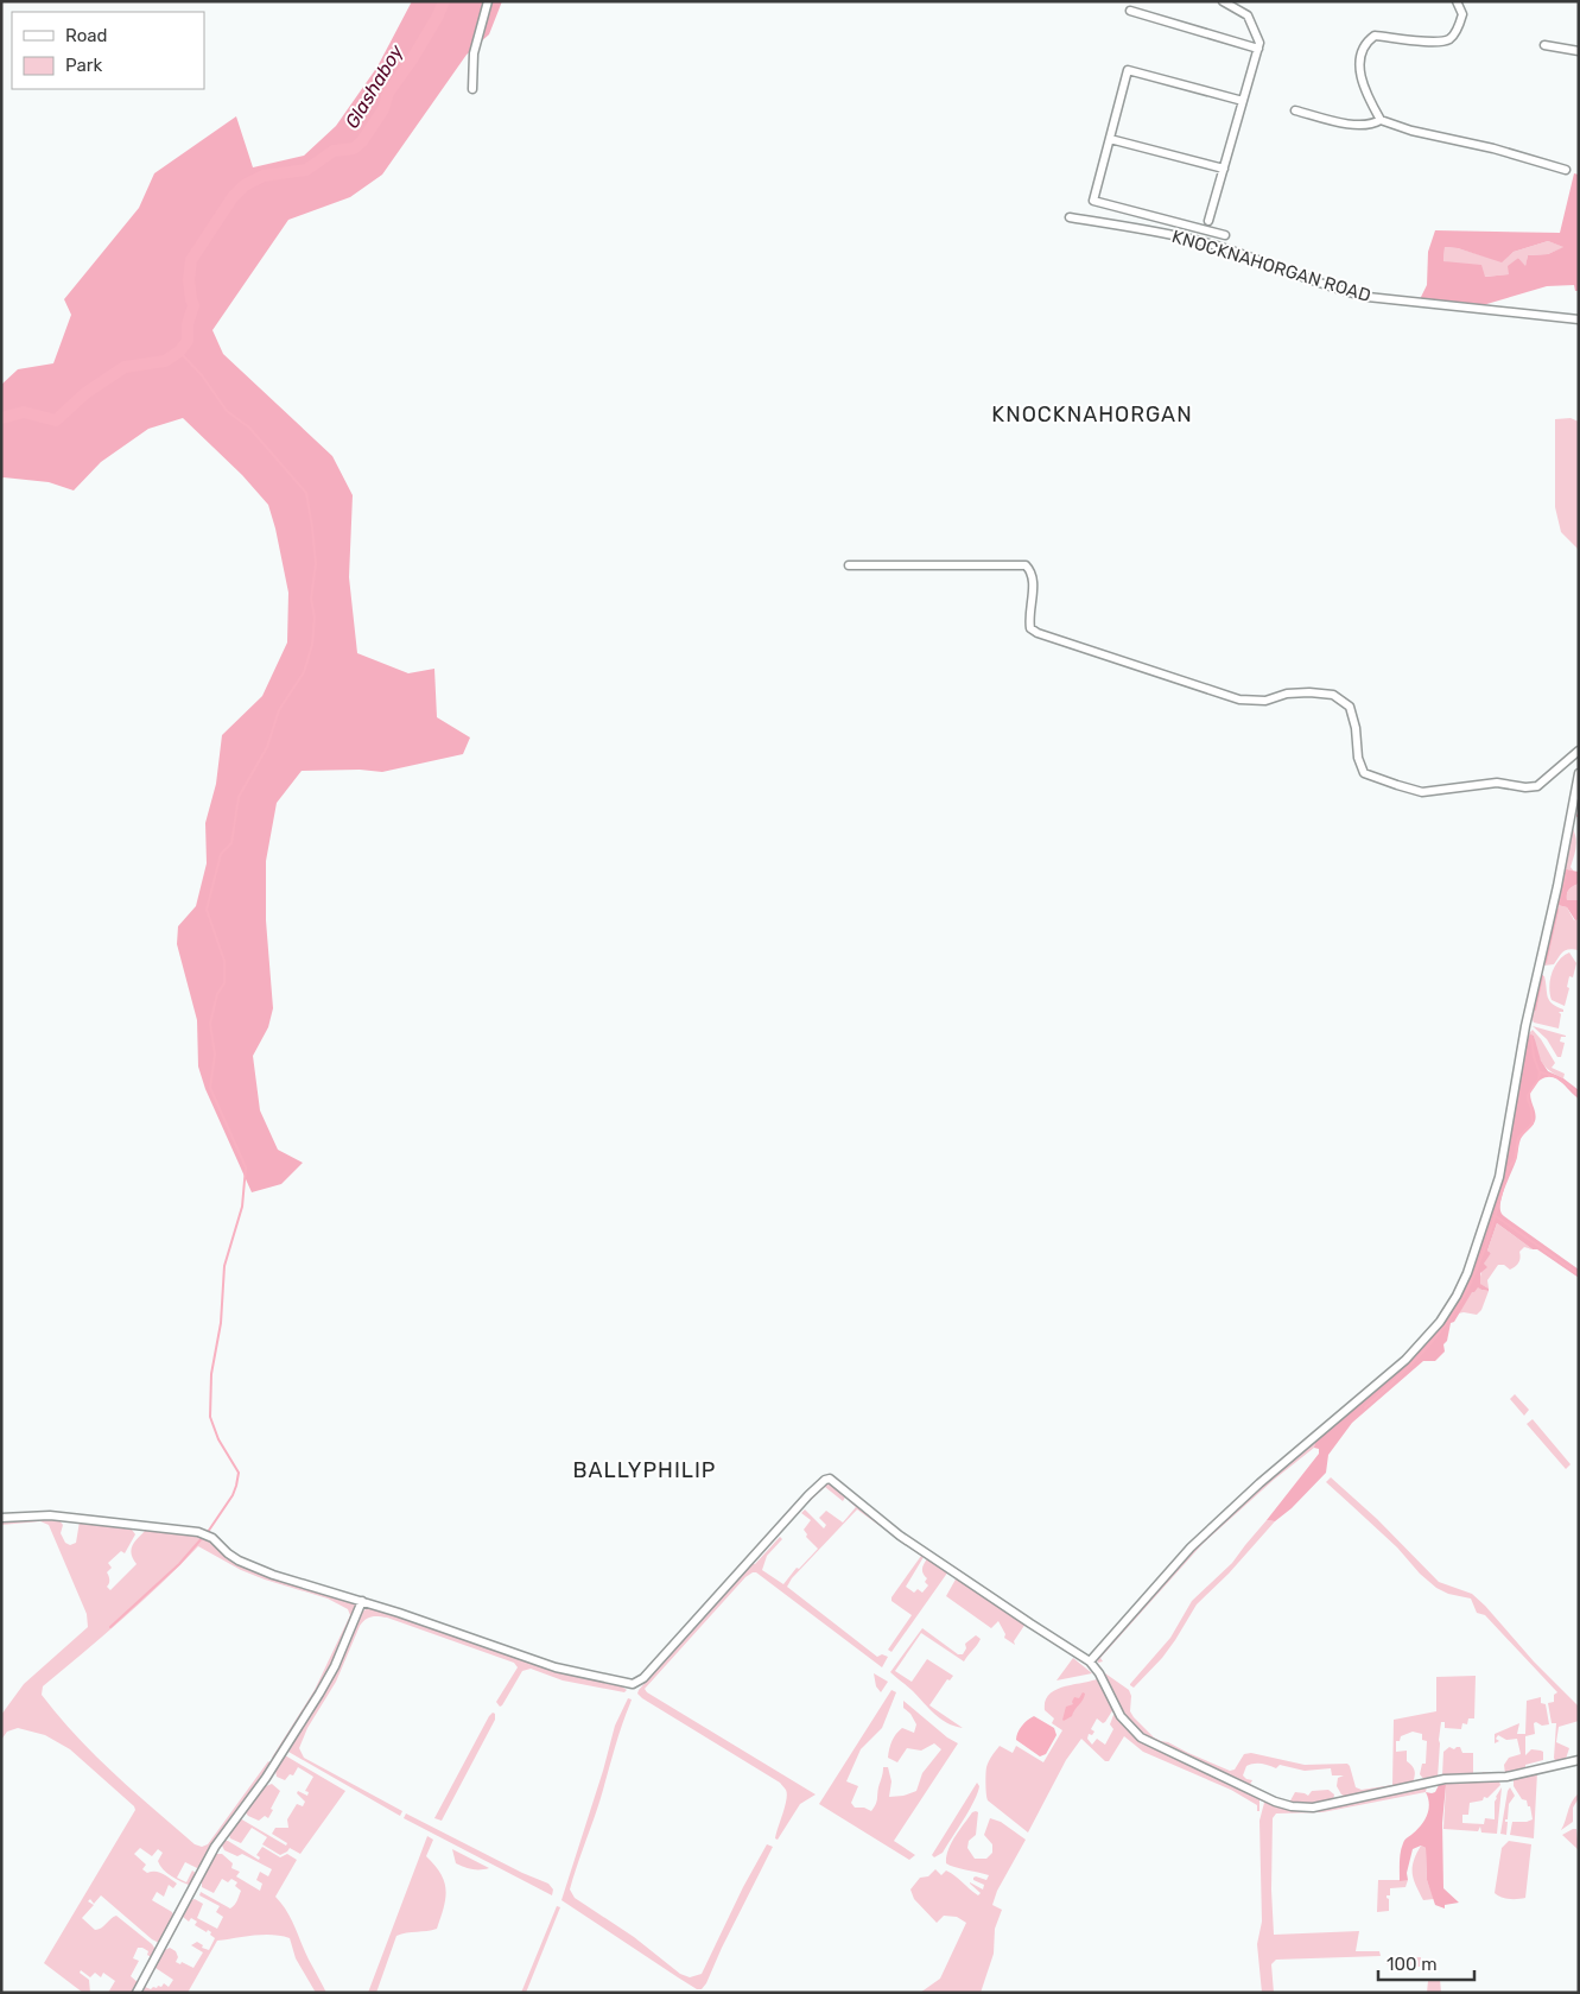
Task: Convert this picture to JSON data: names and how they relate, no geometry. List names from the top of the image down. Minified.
{"streets":{"street":["KNOCKNAHORGAN ROAD"]},"districts":["KNOCKNAHORGAN","BALLYPHILIP"],"water":["Glashaboy"],"legend":["Road","Park"],"scale_bar":"100 m"}
